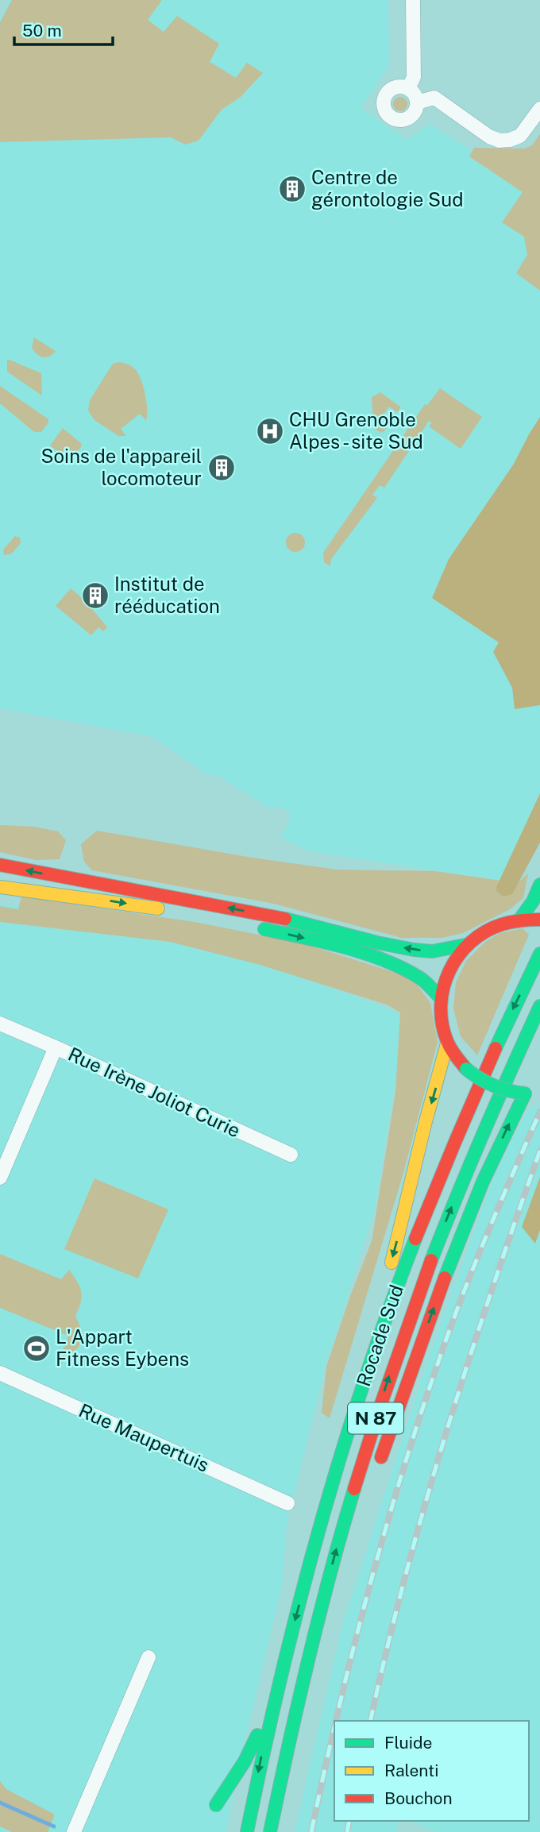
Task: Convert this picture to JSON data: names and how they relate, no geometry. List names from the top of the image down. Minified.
{"streets":{"main road":["Rocade Sud","N 87"],"street":["Rue Irène Joliot Curie","Rue Maupertuis"]},"places":{"building":["Centre de gérontologie Sud","Soins de l'appareil locomoteur","Institut de rééducation"],"hospital":["CHU Grenoble Alpes - site Sud"],"sports":["L'Appart Fitness Eybens"]},"legend":["Fluide","Ralenti","Bouchon"],"scale_bar":"50 m"}
